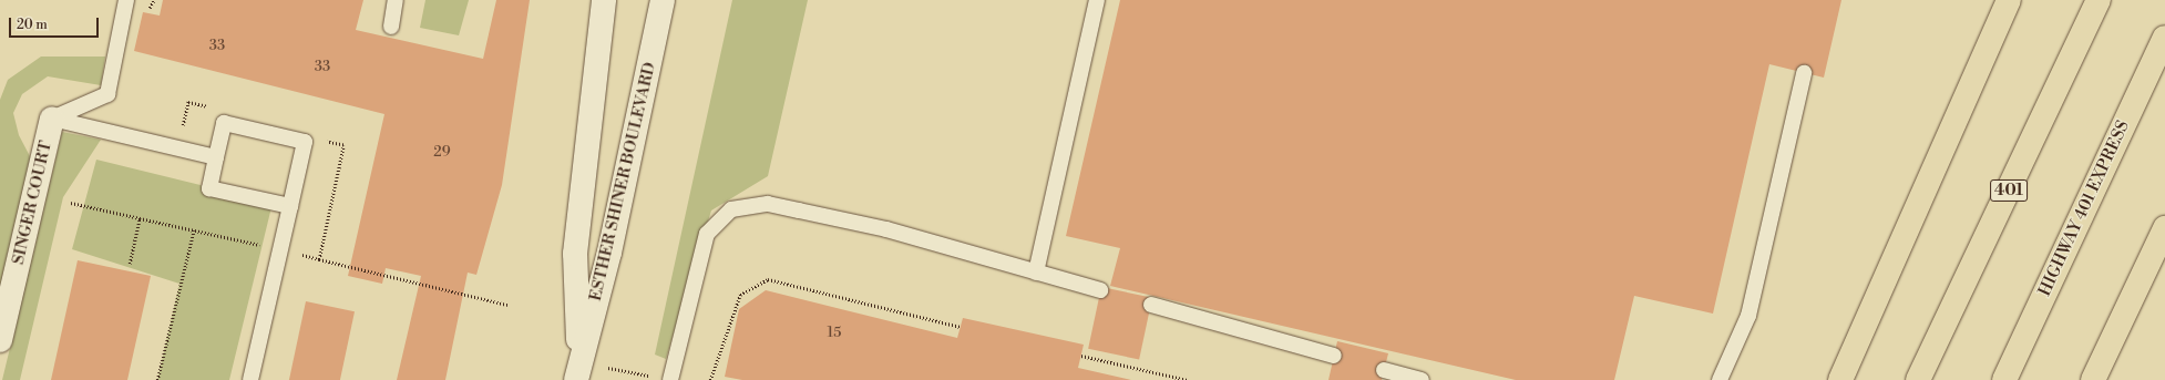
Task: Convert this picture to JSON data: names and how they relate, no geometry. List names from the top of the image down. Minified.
{"streets":{"highway":["401","HIGHWAY 401 EXPRESS"],"street":["ESTHER SHINER BOULEVARD","SINGER COURT"]},"house_numbers":["33","33","29","15"],"scale_bar":"20 m"}
